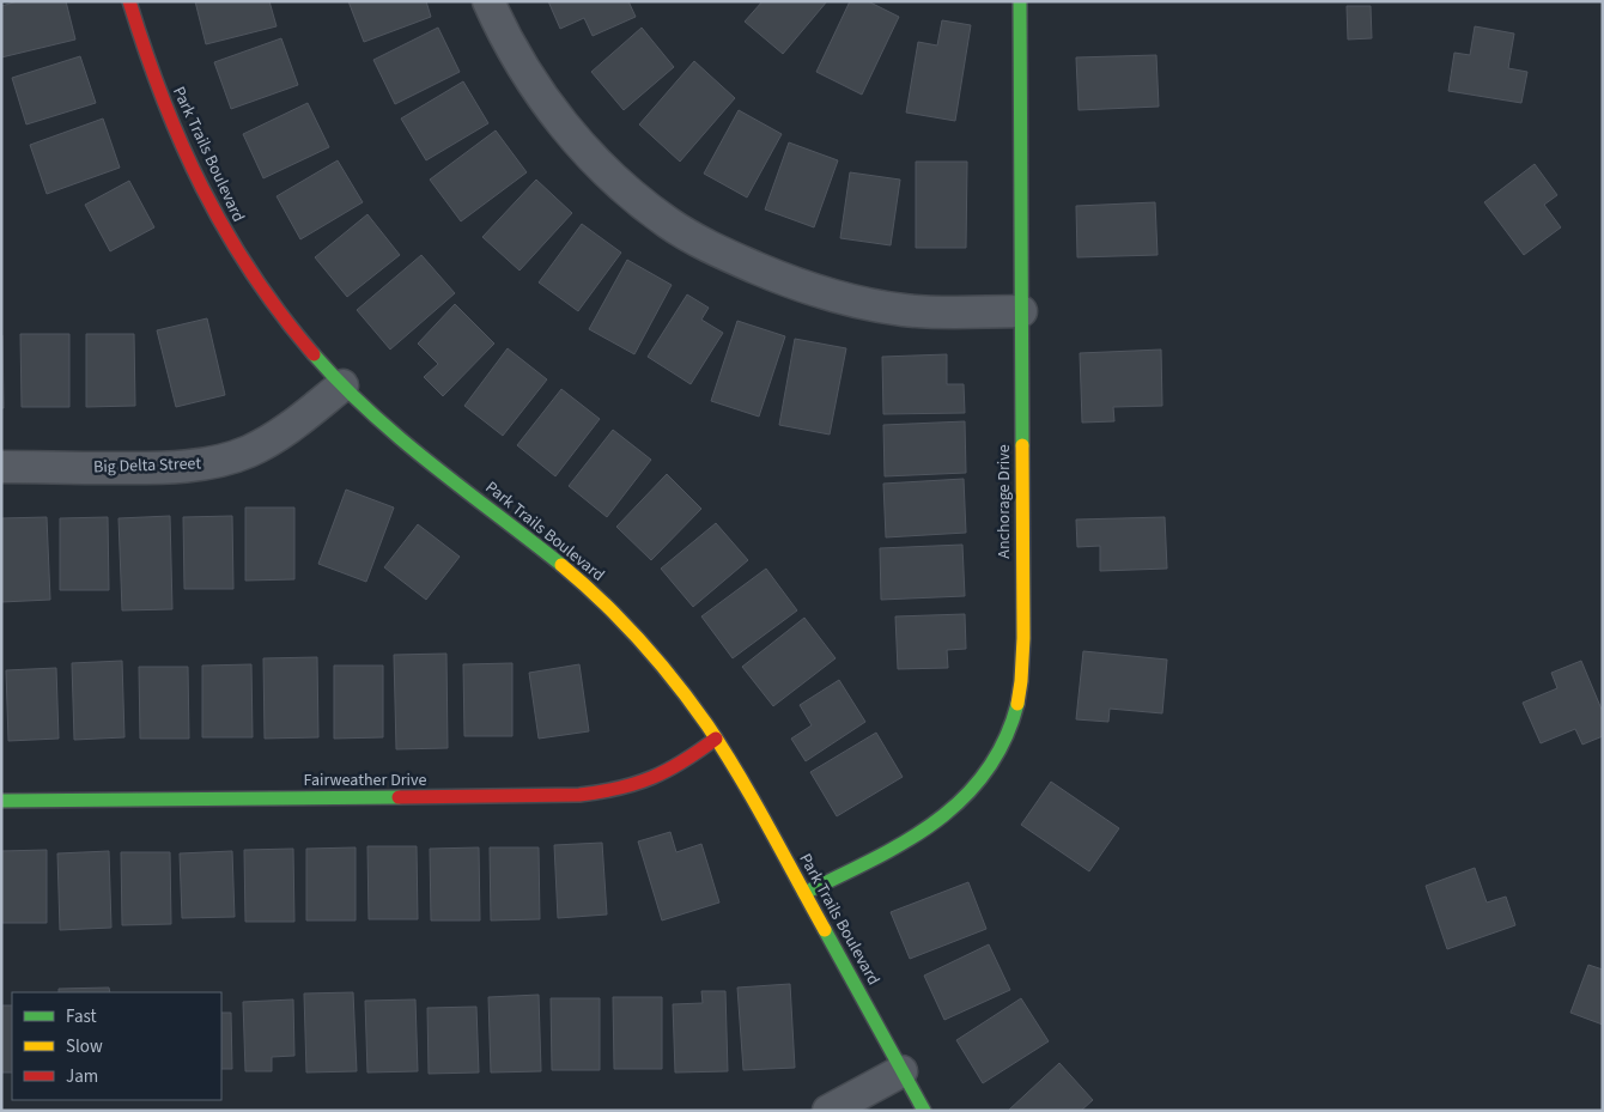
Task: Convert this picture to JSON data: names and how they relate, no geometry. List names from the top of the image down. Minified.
{"streets":{"street":["Park Trails Boulevard","Big Delta Street","Anchorage Drive","Fairweather Drive"]},"crossings":[["Park Trails Boulevard","Big Delta Street"],["Park Trails Boulevard","Anchorage Drive"],["Park Trails Boulevard","Fairweather Drive"]],"legend":["Fast","Slow","Jam"]}
